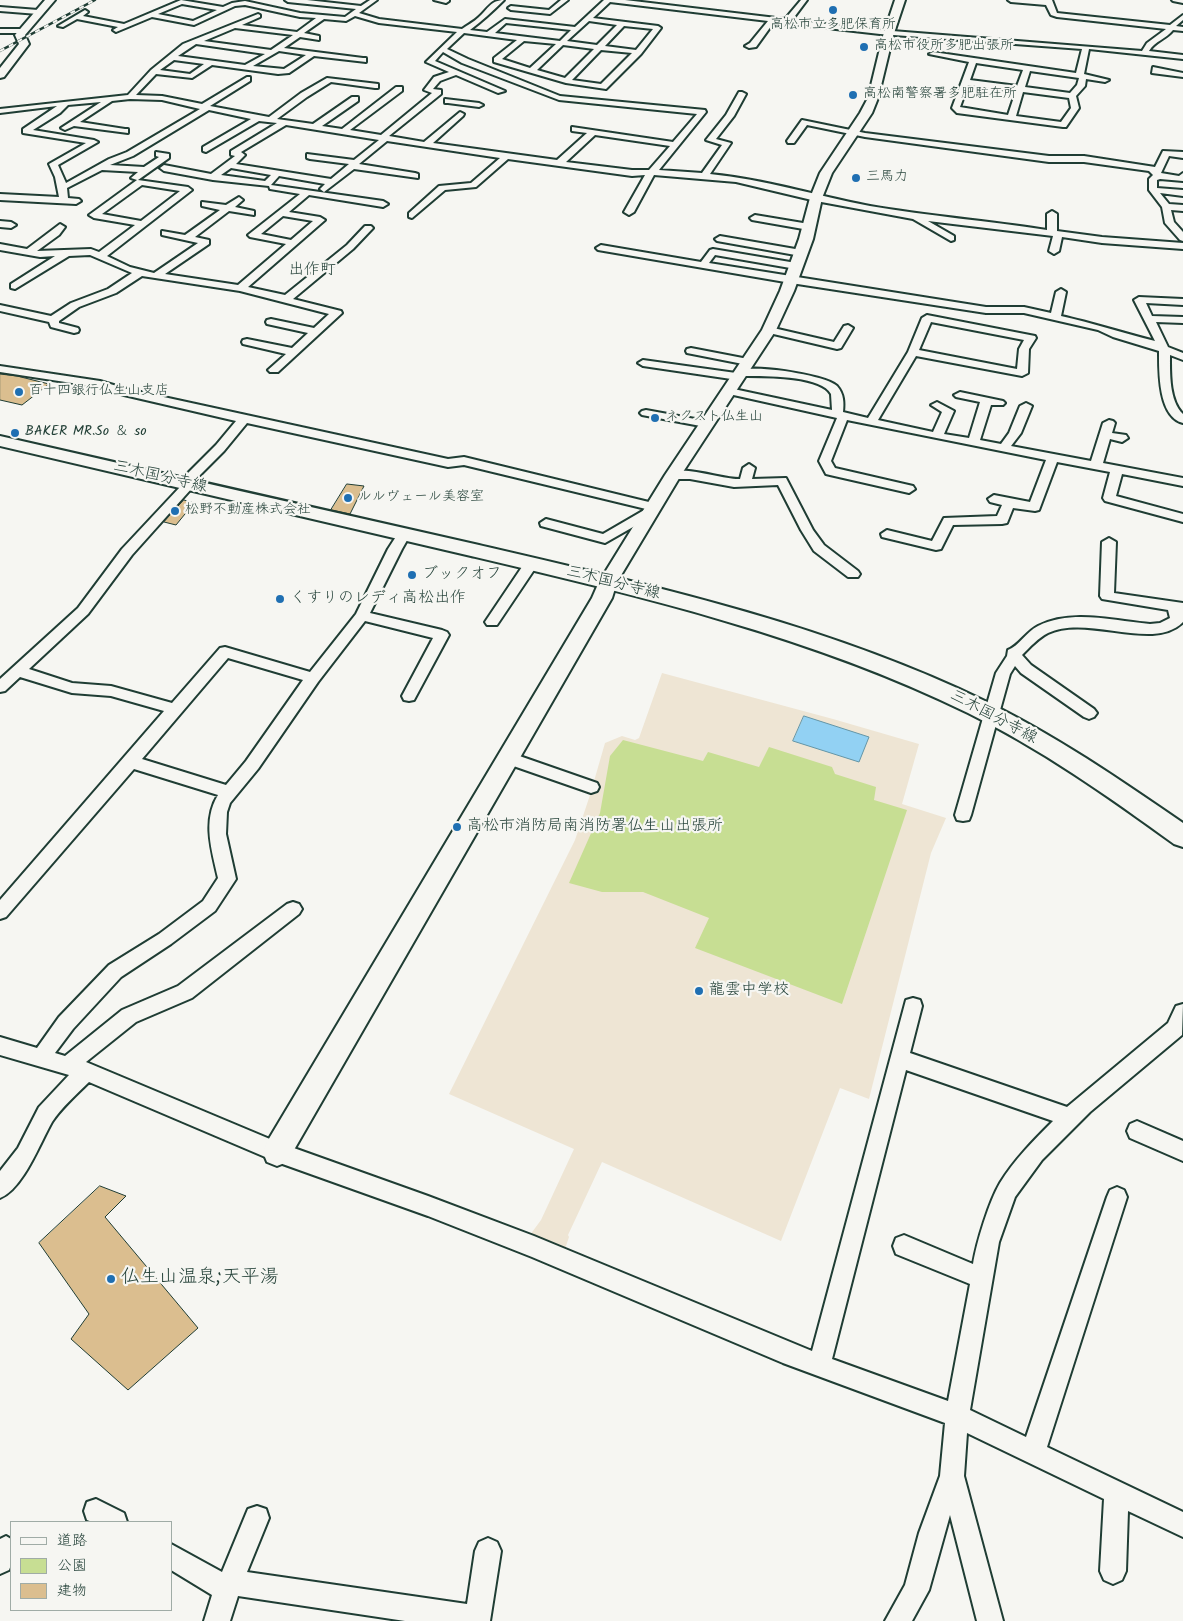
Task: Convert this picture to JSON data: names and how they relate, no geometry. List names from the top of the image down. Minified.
{"streets":{"main road":["三木国分寺線"]},"districts":["出作町"],"places":["高松市立多肥保育所","高松市役所多肥出張所","高松南警察署多肥駐在所","三馬力","百十四銀行仏生山支店","ネクスト仏生山","BAKER MR.So ＆ so","ルルヴェール美容室","松野不動産株式会社","ブックオフ","くすりのレディ高松出作","高松市消防局南消防署仏生山出張所","龍雲中学校","仏生山温泉;天平湯"],"legend":["道路","公園","建物"]}
